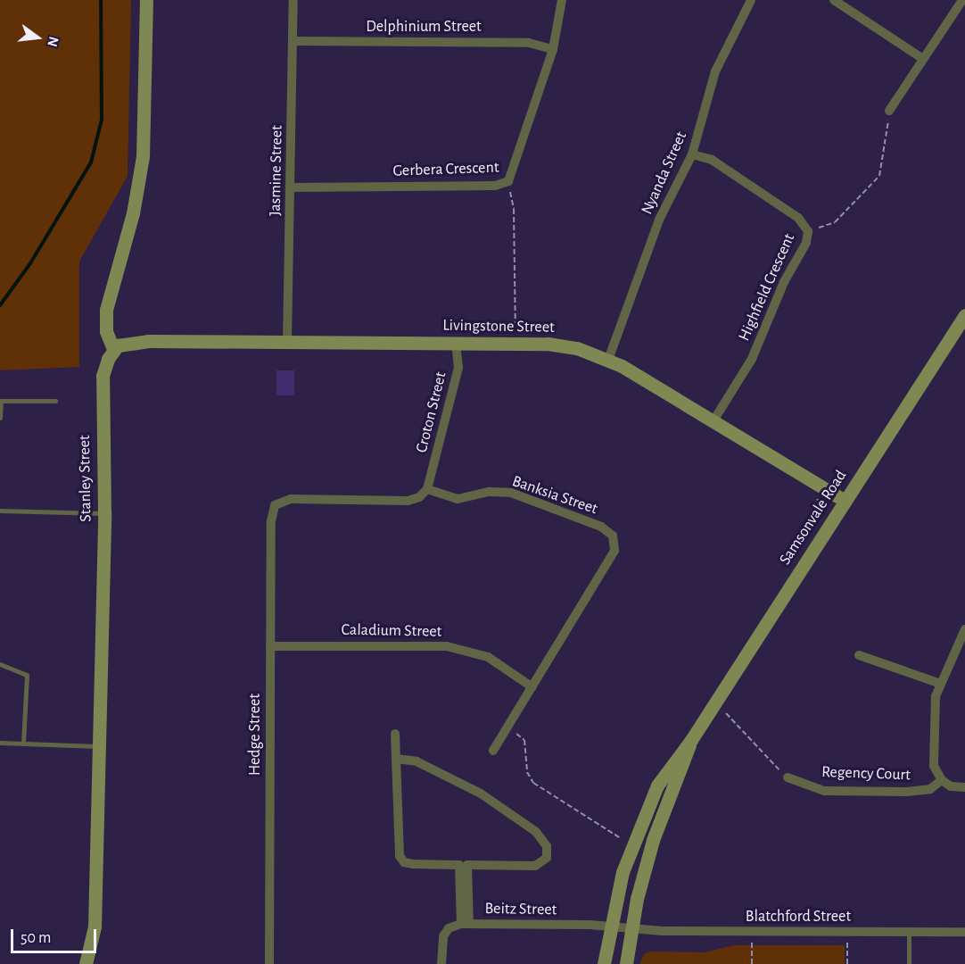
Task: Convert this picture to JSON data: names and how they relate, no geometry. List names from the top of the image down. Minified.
{"streets":{"street":["Delphinium Street","Gerbera Crescent","Jasmine Street","Nyanda Street","Highfield Crescent","Livingstone Street","Croton Street","Stanley Street","Banksia Street","Samsonvale Road","Caladium Street","Hedge Street","Regency Court","Beitz Street","Blatchford Street"]},"crossings":[["Delphinium Street","Gerbera Crescent"],["Delphinium Street","Jasmine Street"],["Gerbera Crescent","Jasmine Street"],["Jasmine Street","Livingstone Street"],["Nyanda Street","Highfield Crescent"],["Nyanda Street","Livingstone Street"],["Highfield Crescent","Livingstone Street"],["Livingstone Street","Croton Street"],["Livingstone Street","Stanley Street"],["Livingstone Street","Samsonvale Road"],["Croton Street","Banksia Street"],["Croton Street","Hedge Street"],["Banksia Street","Caladium Street"],["Banksia Street","Hedge Street"],["Samsonvale Road","Beitz Street"],["Samsonvale Road","Blatchford Street"],["Caladium Street","Hedge Street"],["Beitz Street","Blatchford Street"]],"scale_bar":"50 m","north":"right"}
